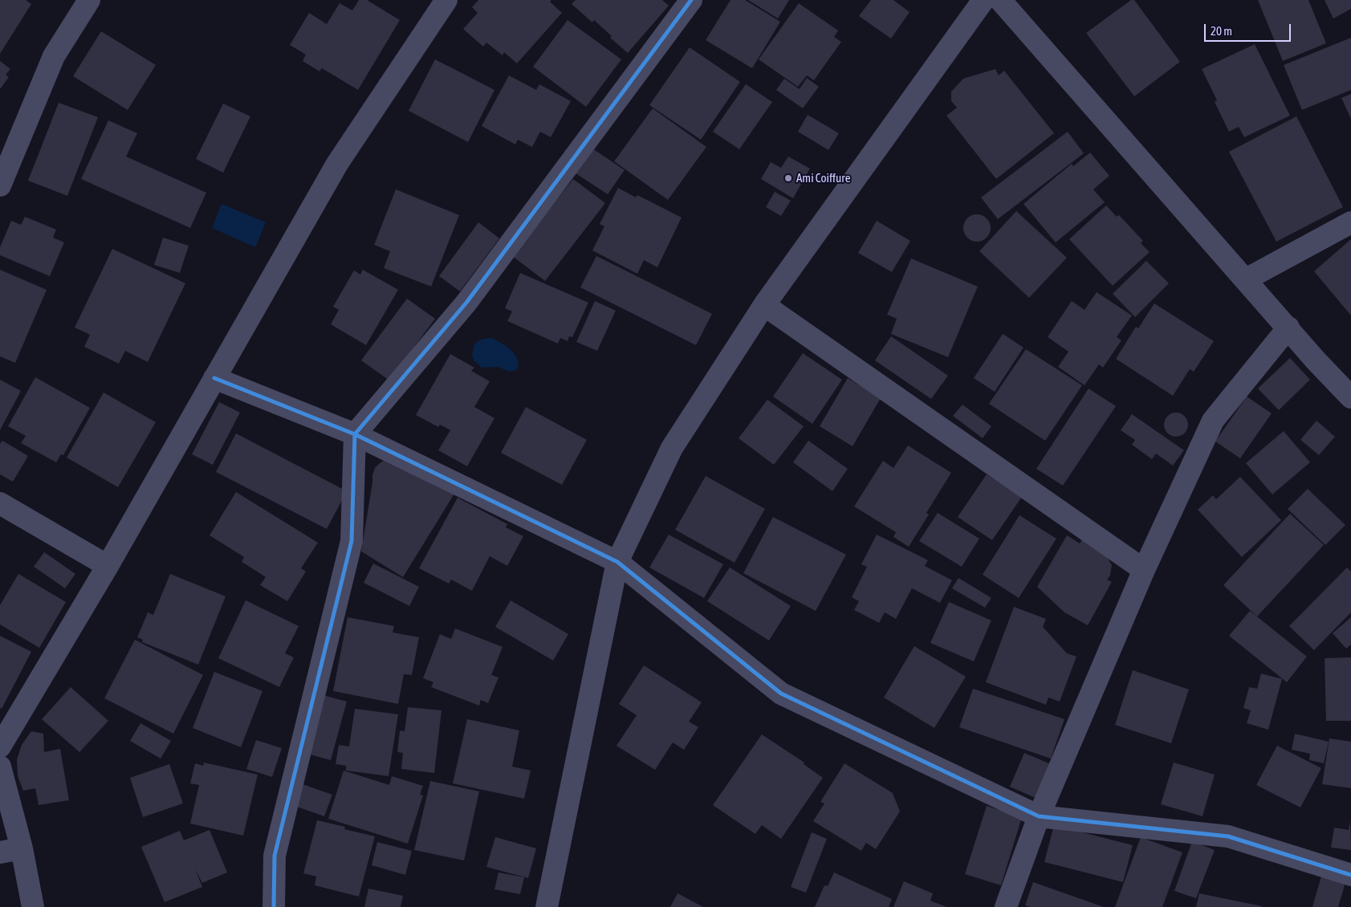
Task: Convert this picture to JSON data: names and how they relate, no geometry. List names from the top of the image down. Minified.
{"places":["Ami Coiffure"],"scale_bar":"20 m"}
